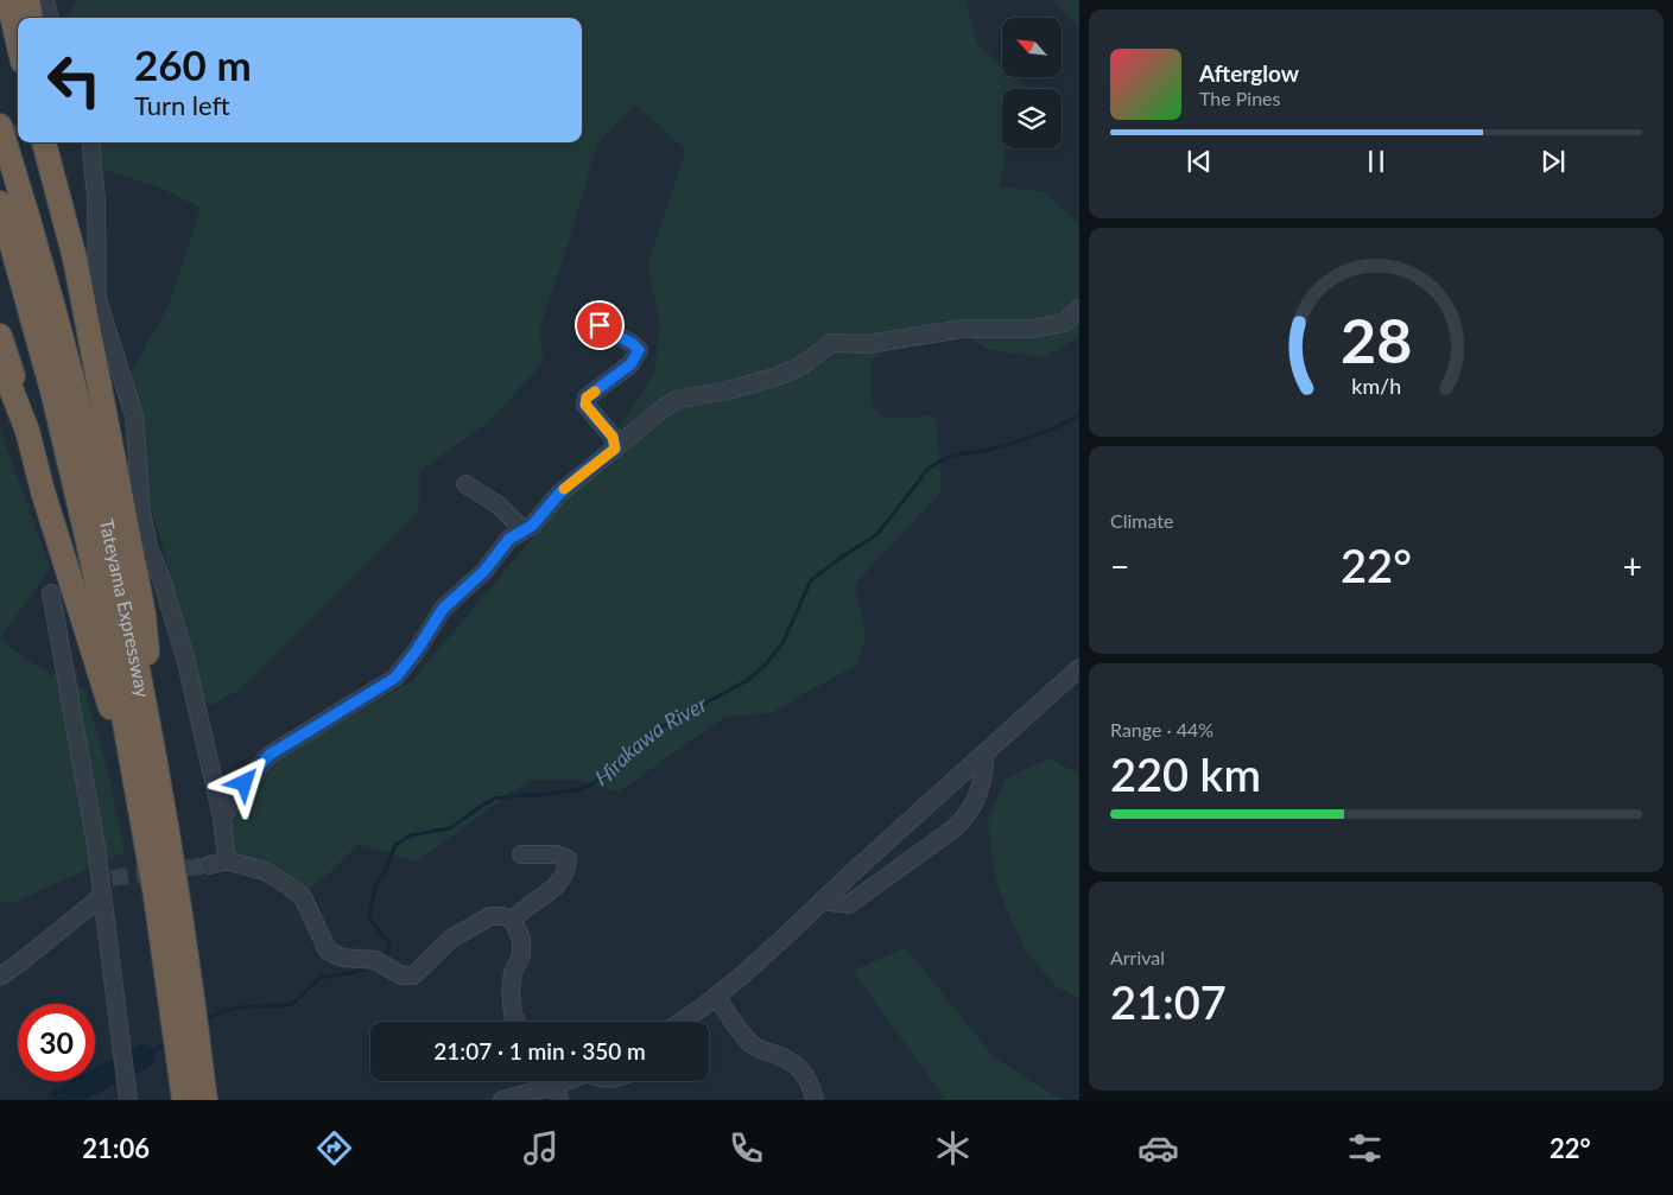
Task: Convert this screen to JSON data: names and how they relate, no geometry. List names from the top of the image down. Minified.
{"streets":{"highway":["Tateyama Expressway"]},"water":["Hirakawa River"],"north":"top left","page":{"turn":["260 m","Turn left"],"song":["Afterglow","The Pines"],"tile":["Climate",["Range · 44%","220 km"],["Arrival","21:07"]],"heat":["−","22°","+"],"limit":"30","trip":"21:07 · 1 min · 350 m","tabs":["21:06","22°"],"gauge":["28","km/h"]}}
